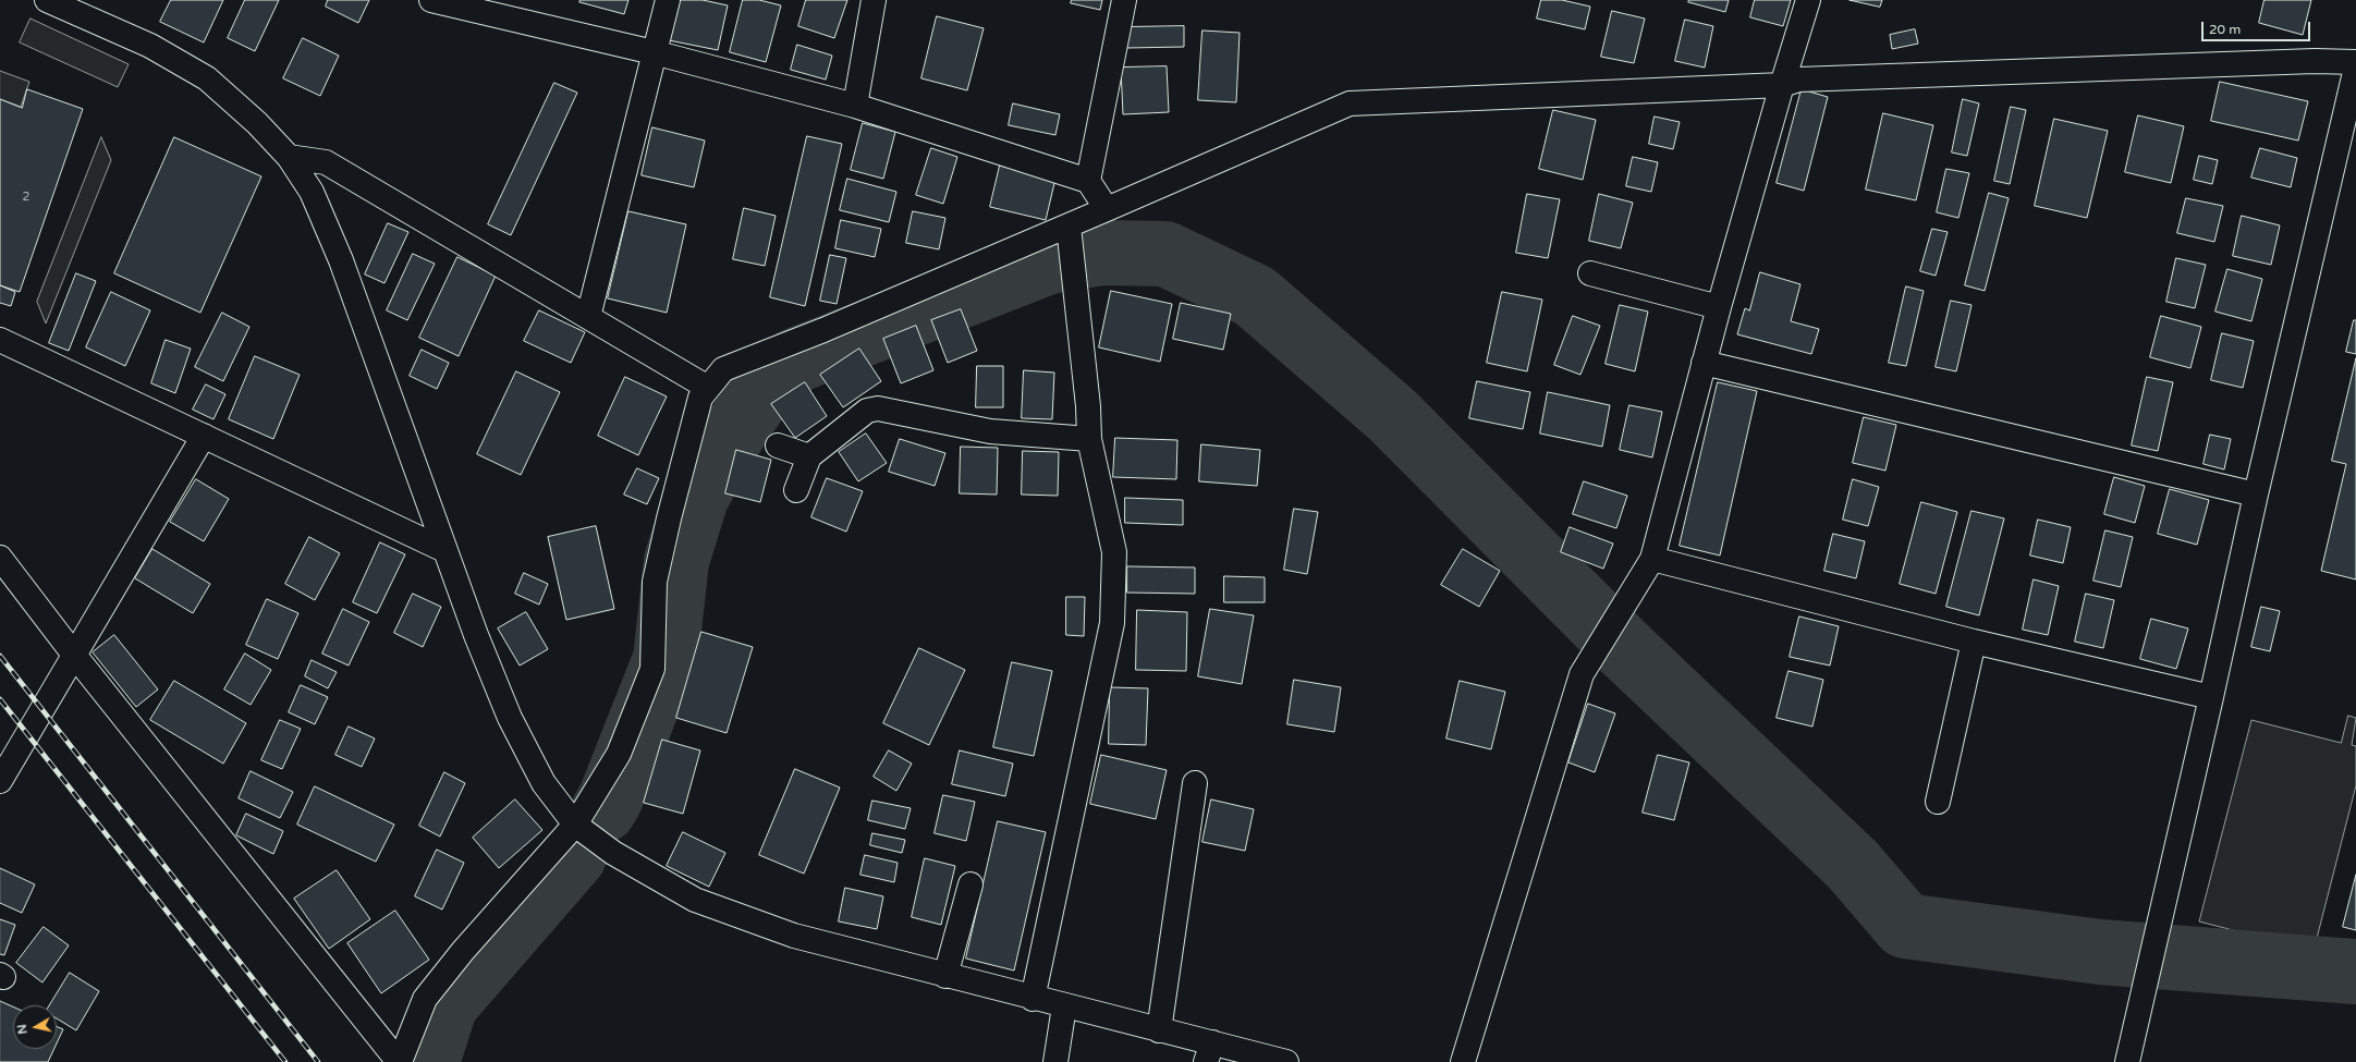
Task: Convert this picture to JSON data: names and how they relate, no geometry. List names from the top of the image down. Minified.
{"house_numbers":["2"],"scale_bar":"20 m","north":"left"}
